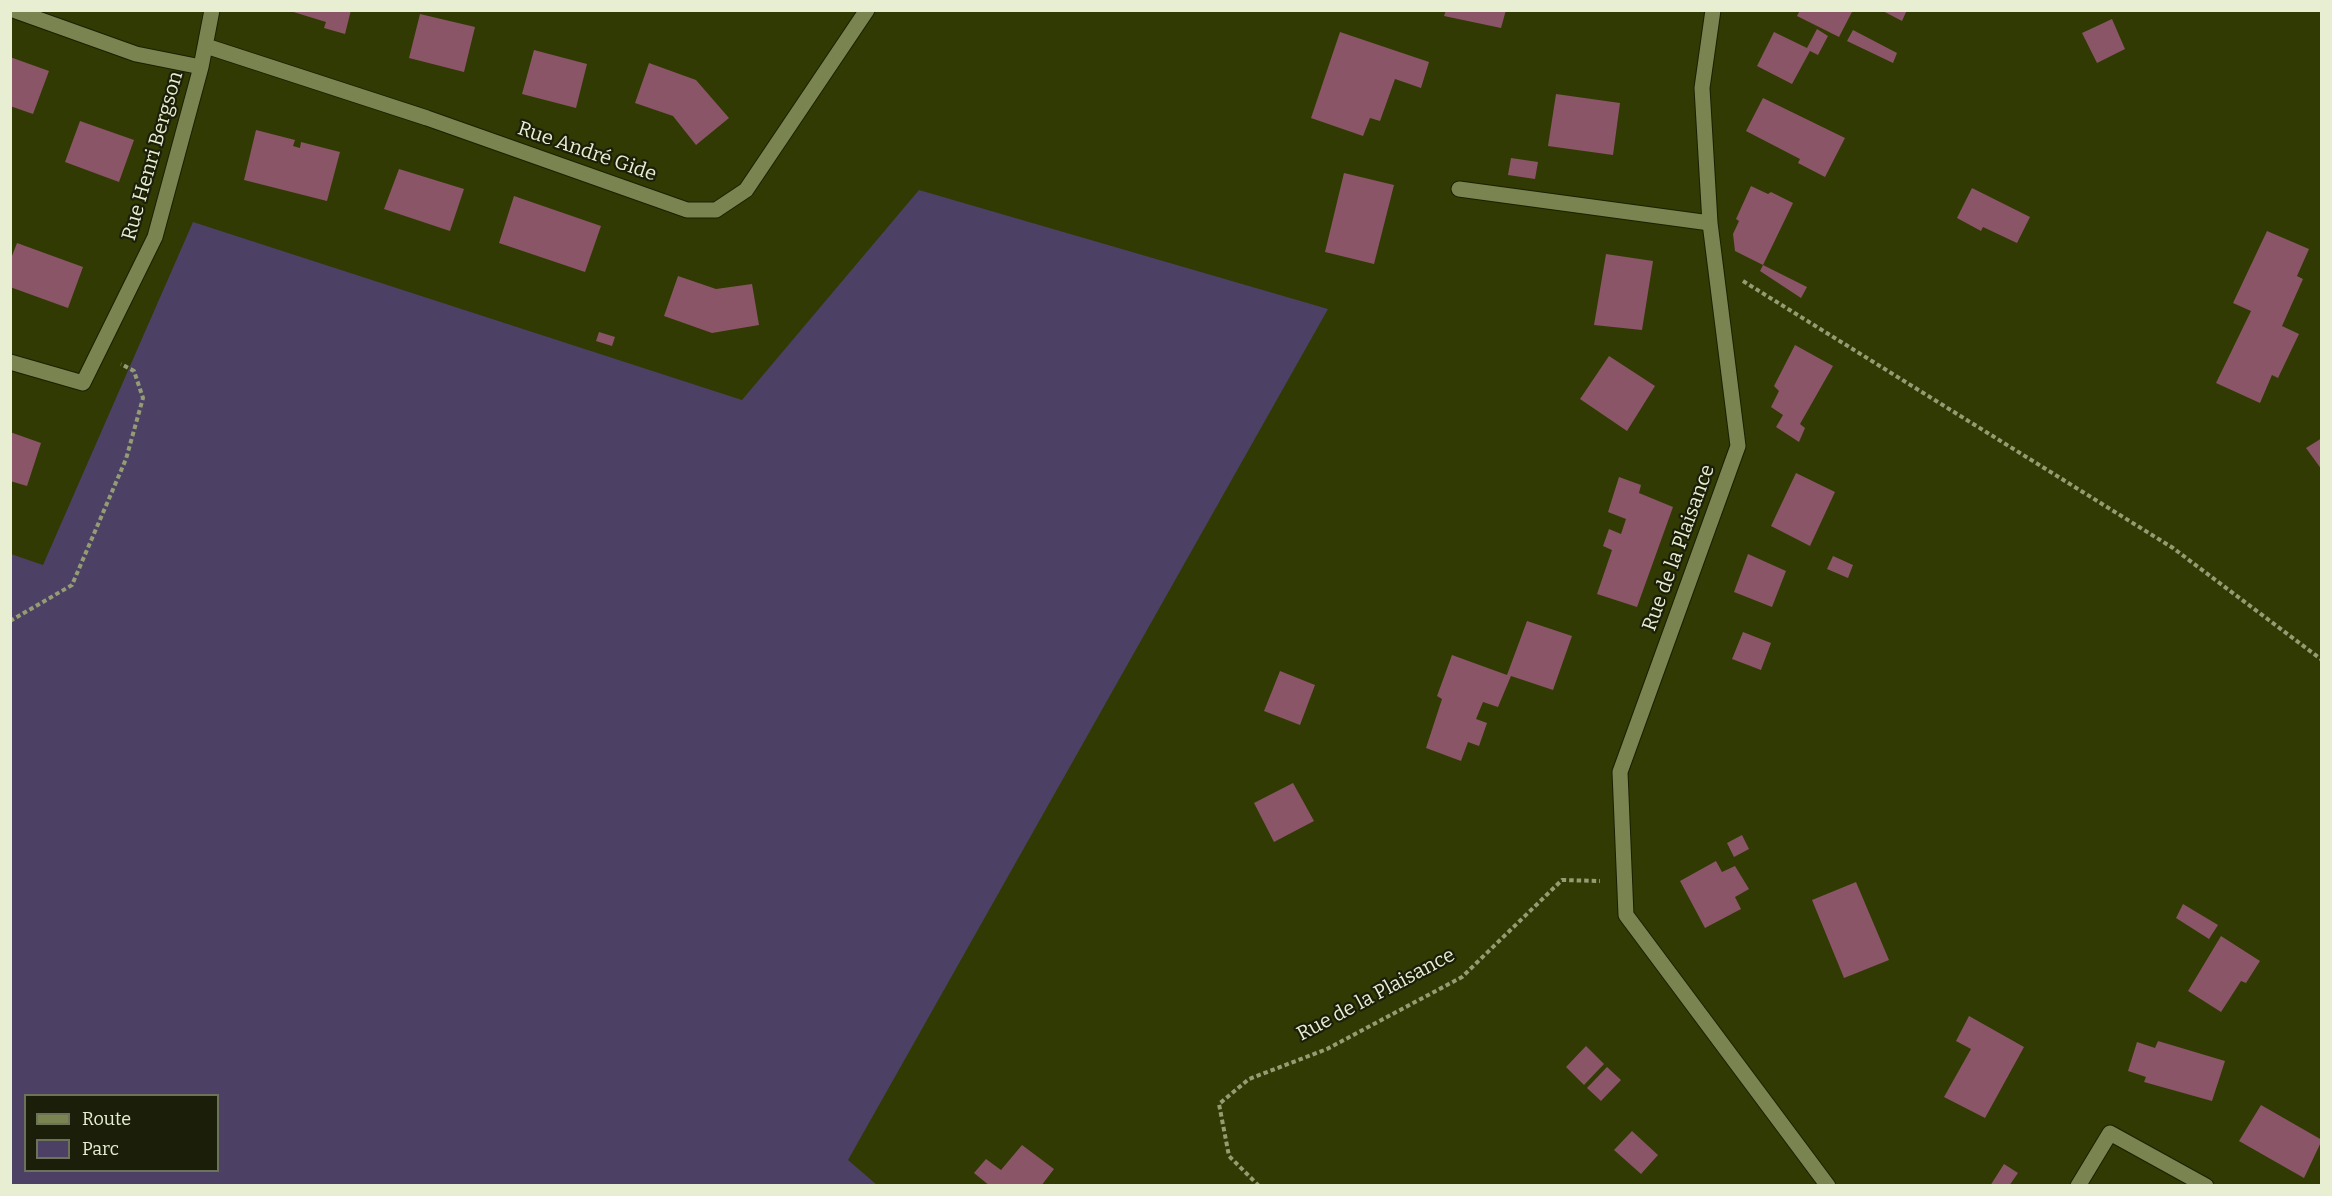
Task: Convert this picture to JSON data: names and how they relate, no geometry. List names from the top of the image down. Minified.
{"streets":{"street":["Rue André Gide","Rue Henri Bergson","Rue de la Plaisance"]},"crossings":[["Rue André Gide","Rue Henri Bergson"]],"legend":["Route","Parc"]}
